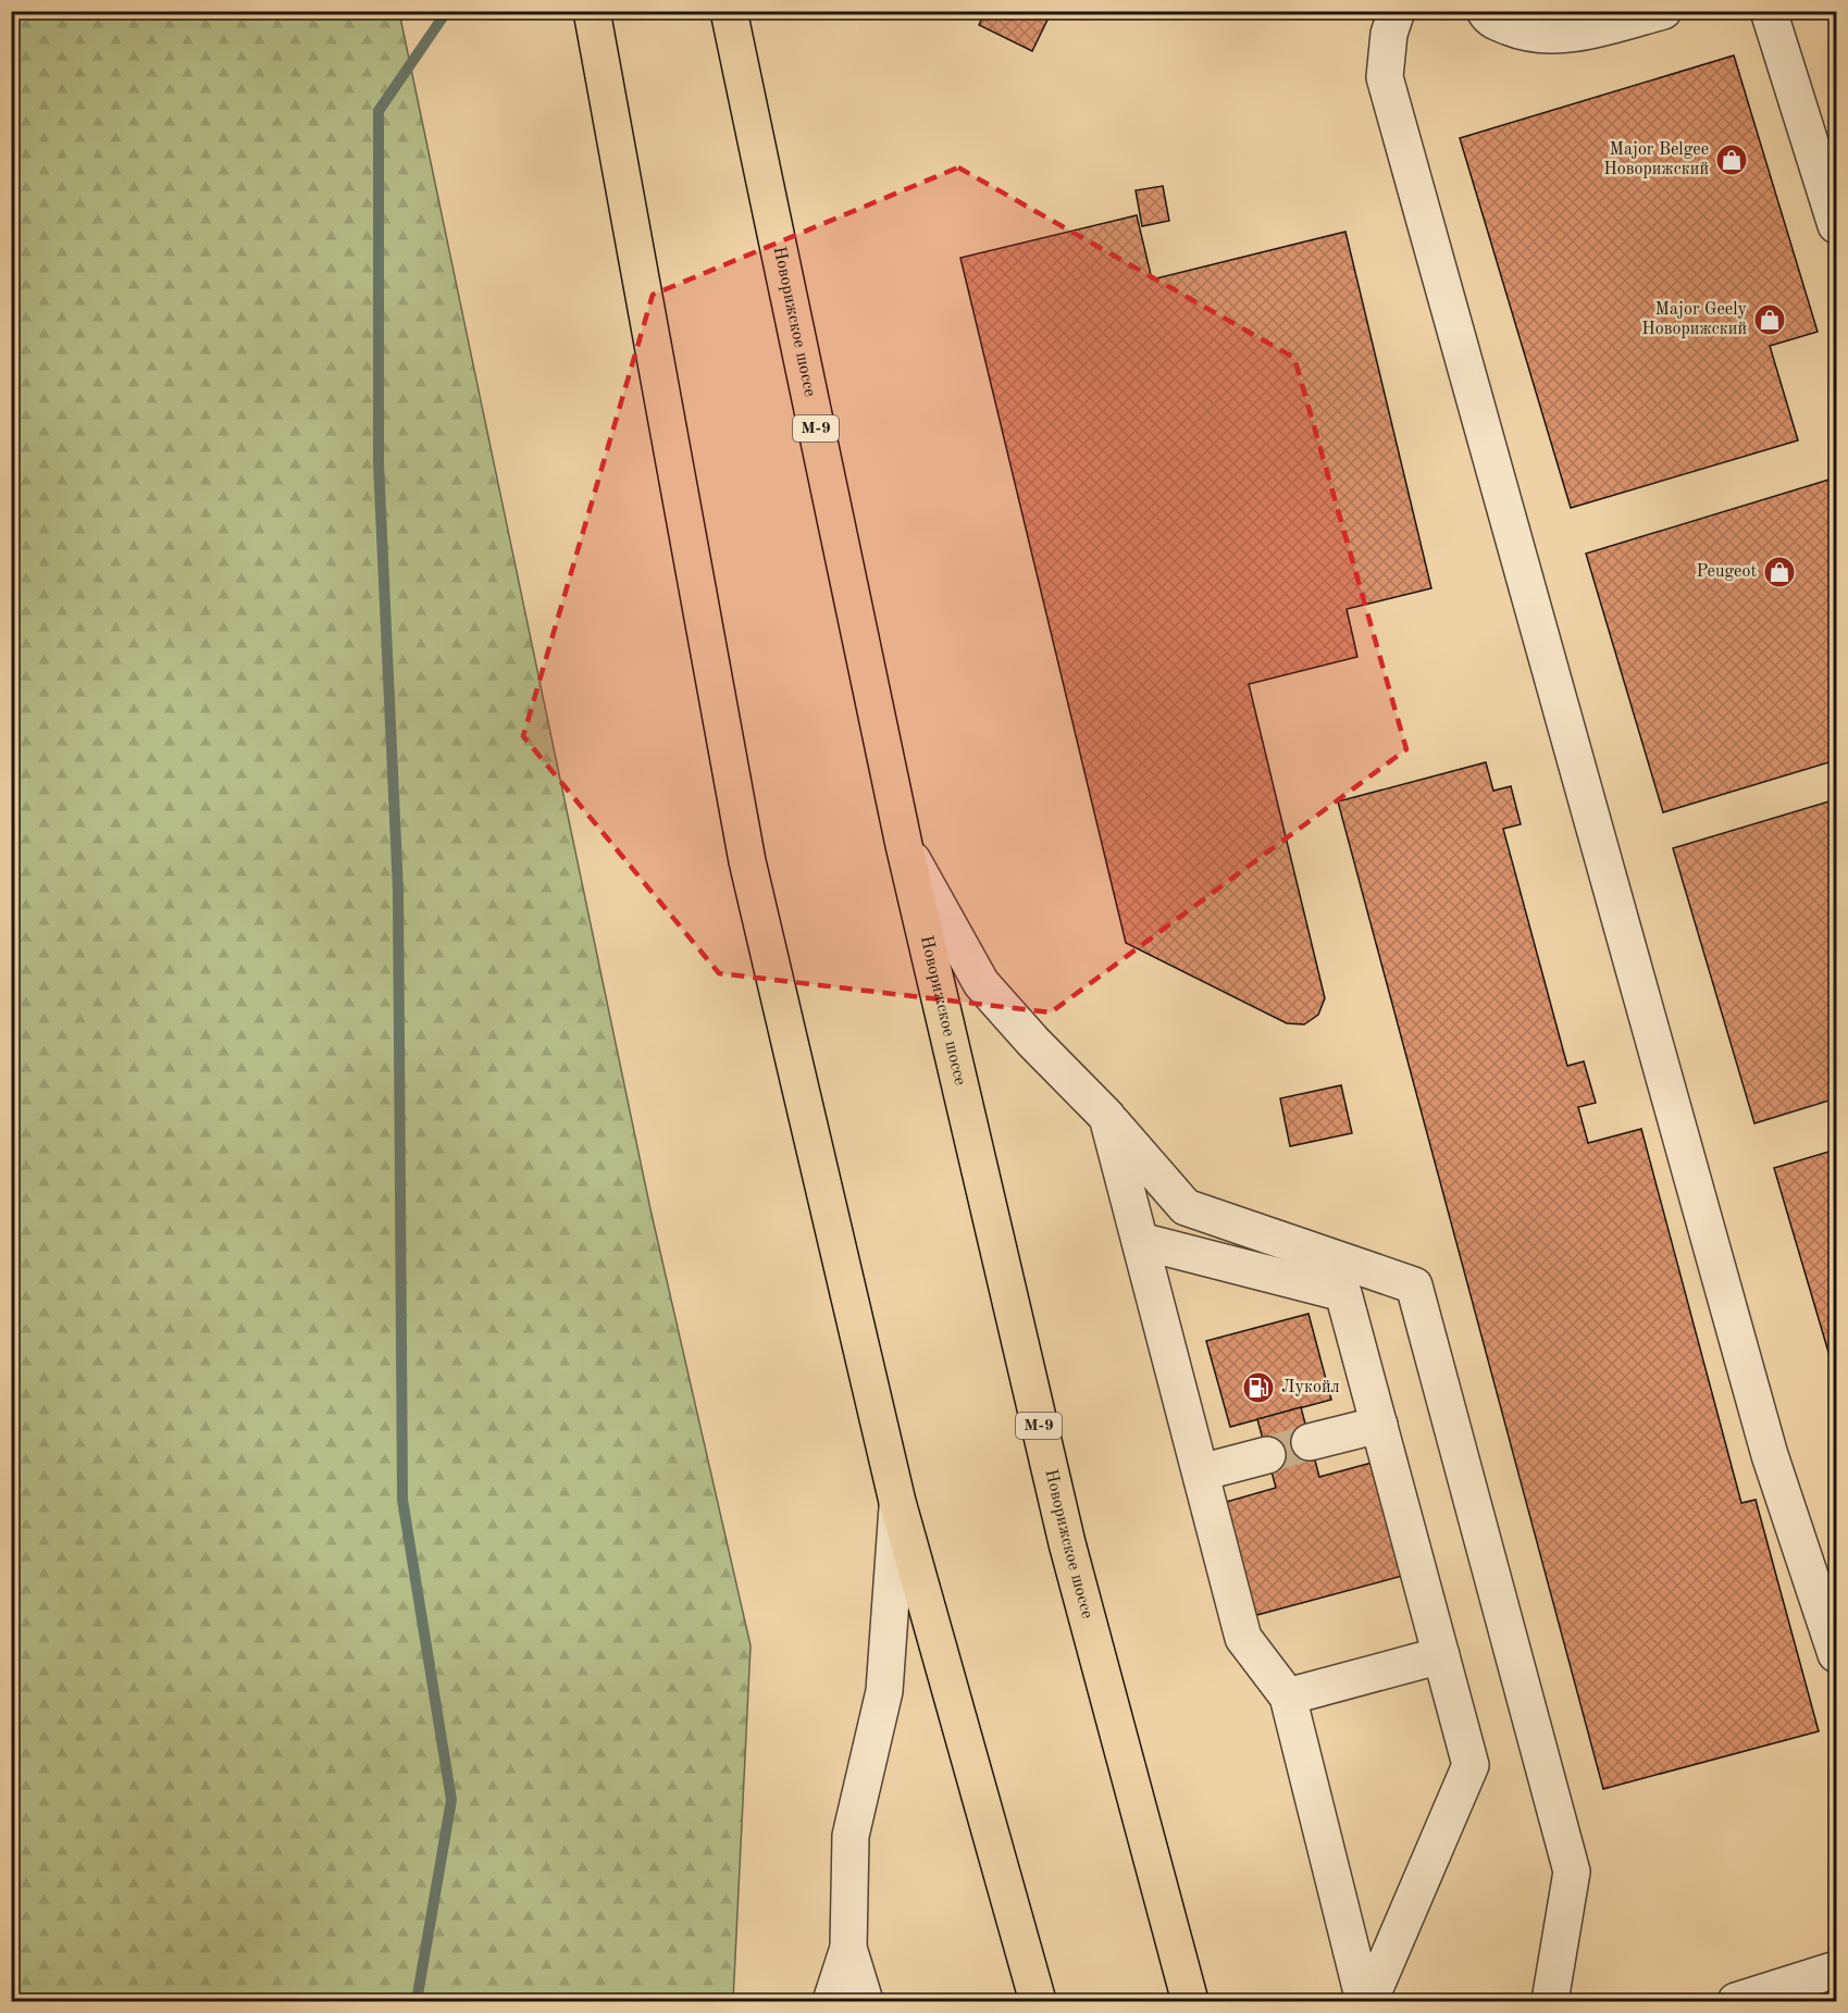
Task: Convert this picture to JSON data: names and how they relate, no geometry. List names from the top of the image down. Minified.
{"streets":{"highway":["Новорижское шоссе","М-9"]},"places":{"shop":["Major Belgee Новорижский","Major Geely Новорижский","Peugeot"],"fuel station":["Лукойл"]}}
